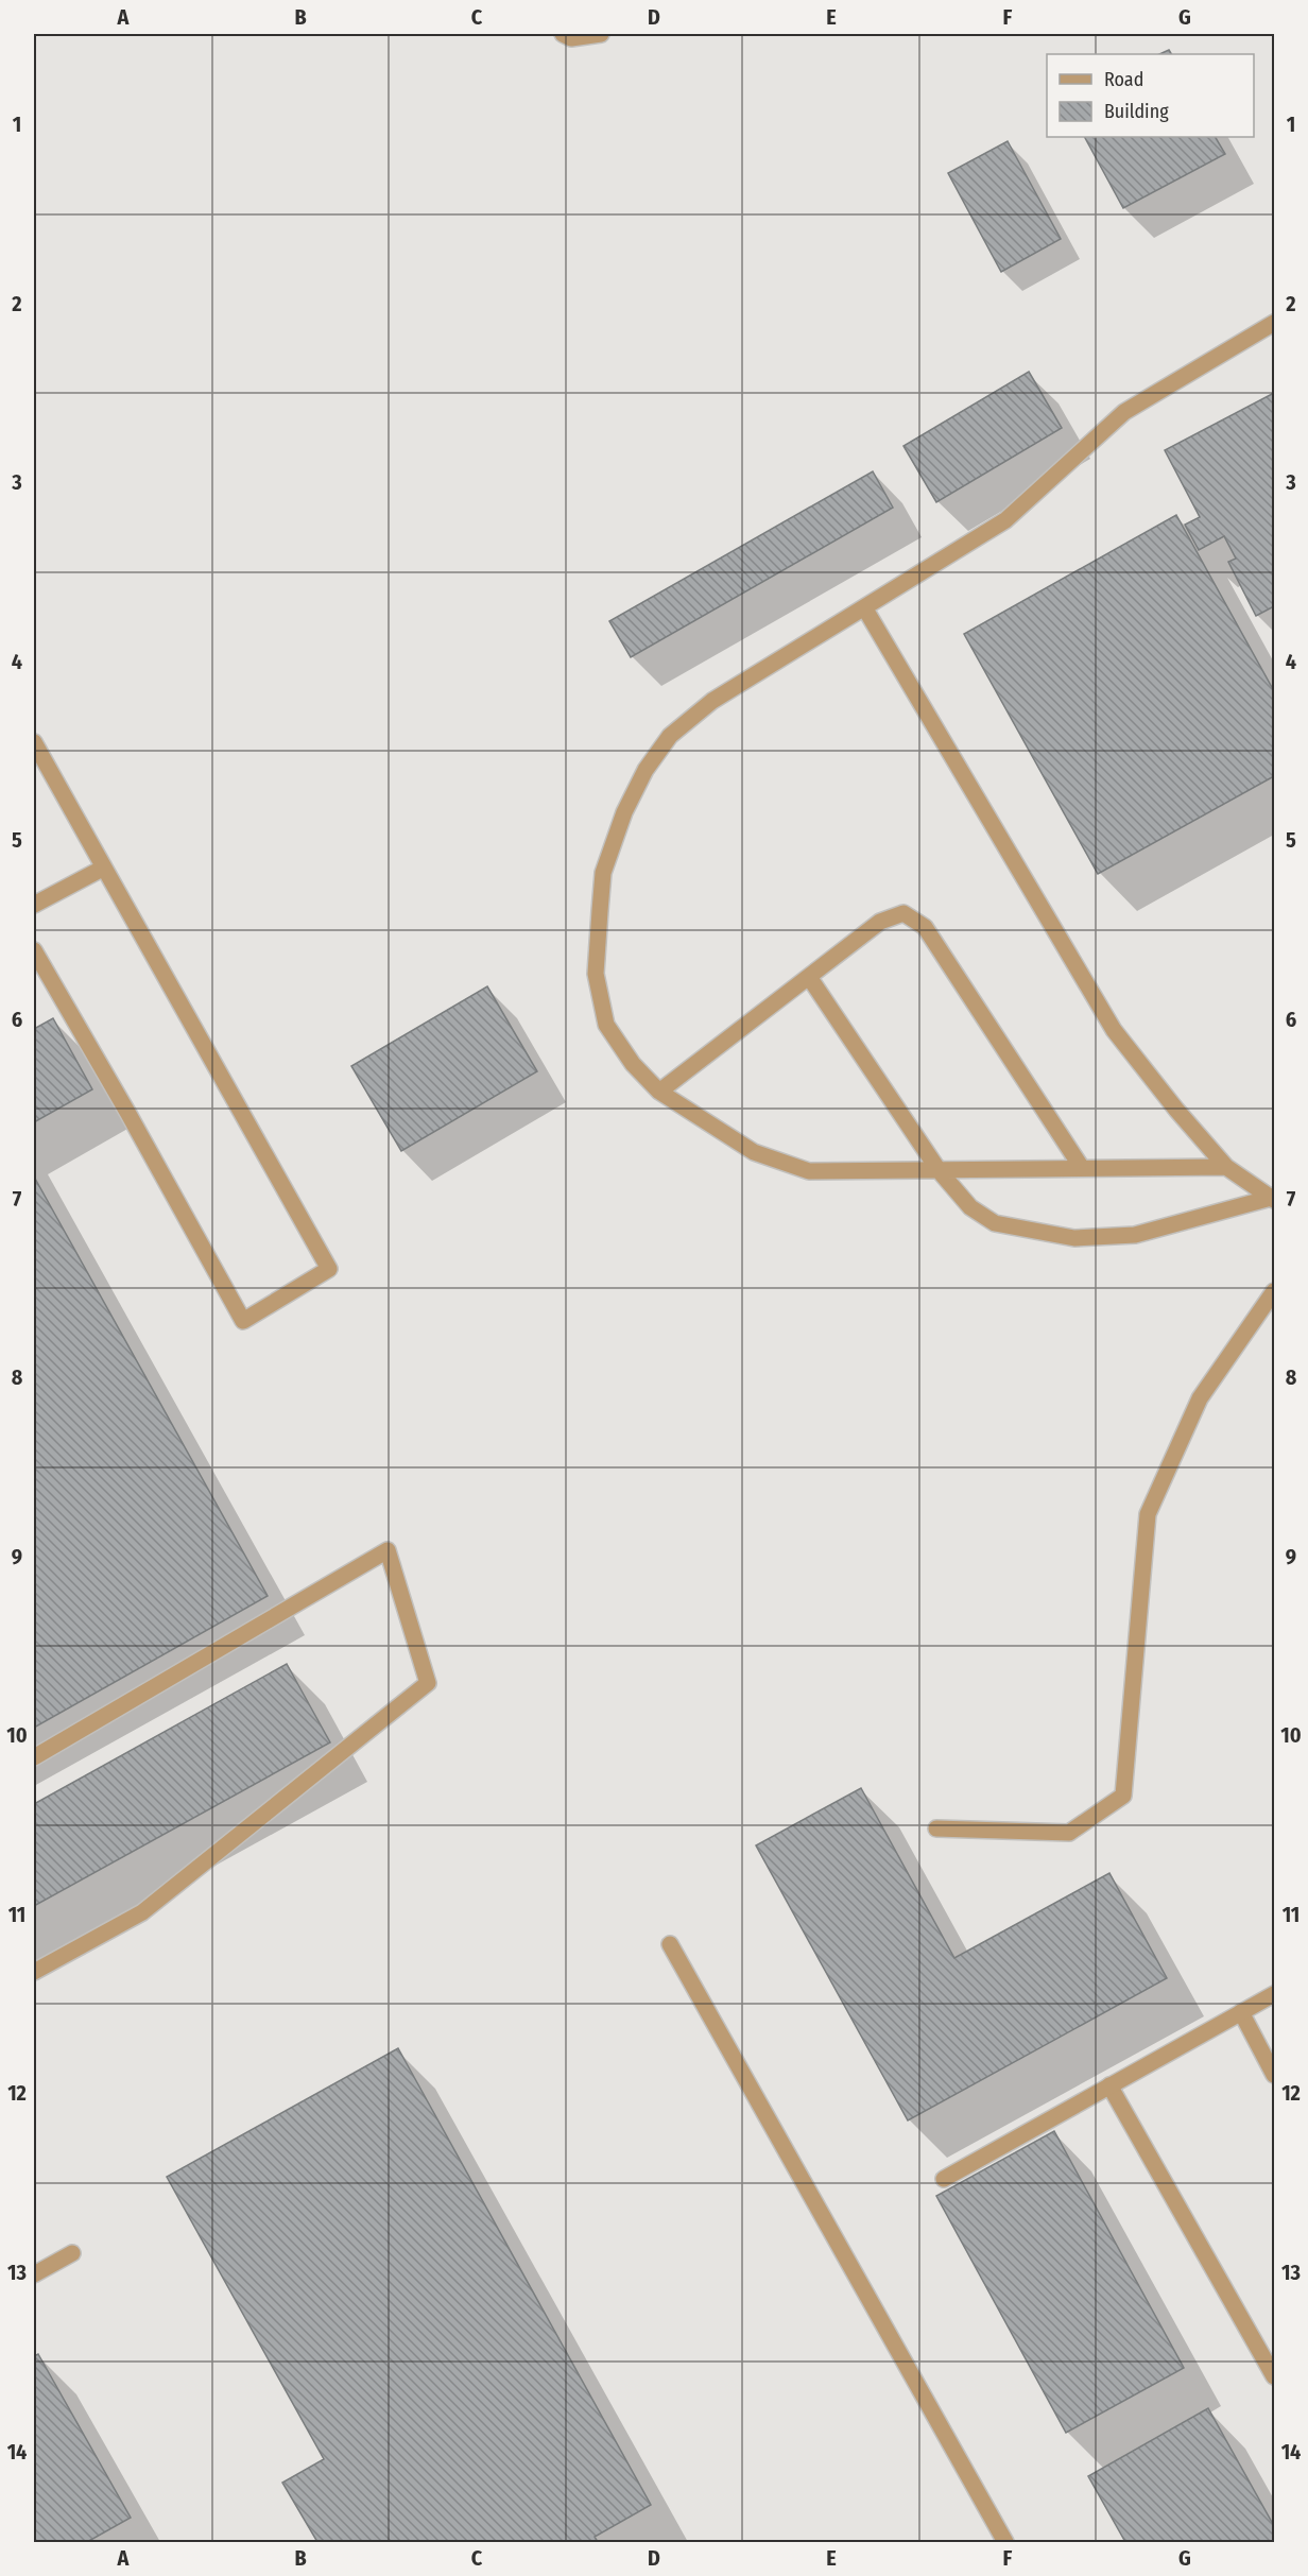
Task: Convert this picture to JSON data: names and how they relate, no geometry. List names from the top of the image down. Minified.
{"legend":["Road","Building"],"grid":{"columns":["A","B","C","D","E","F","G"],"rows":["1","2","3","4","5","6","7","8","9","10","11","12","13","14"]}}
